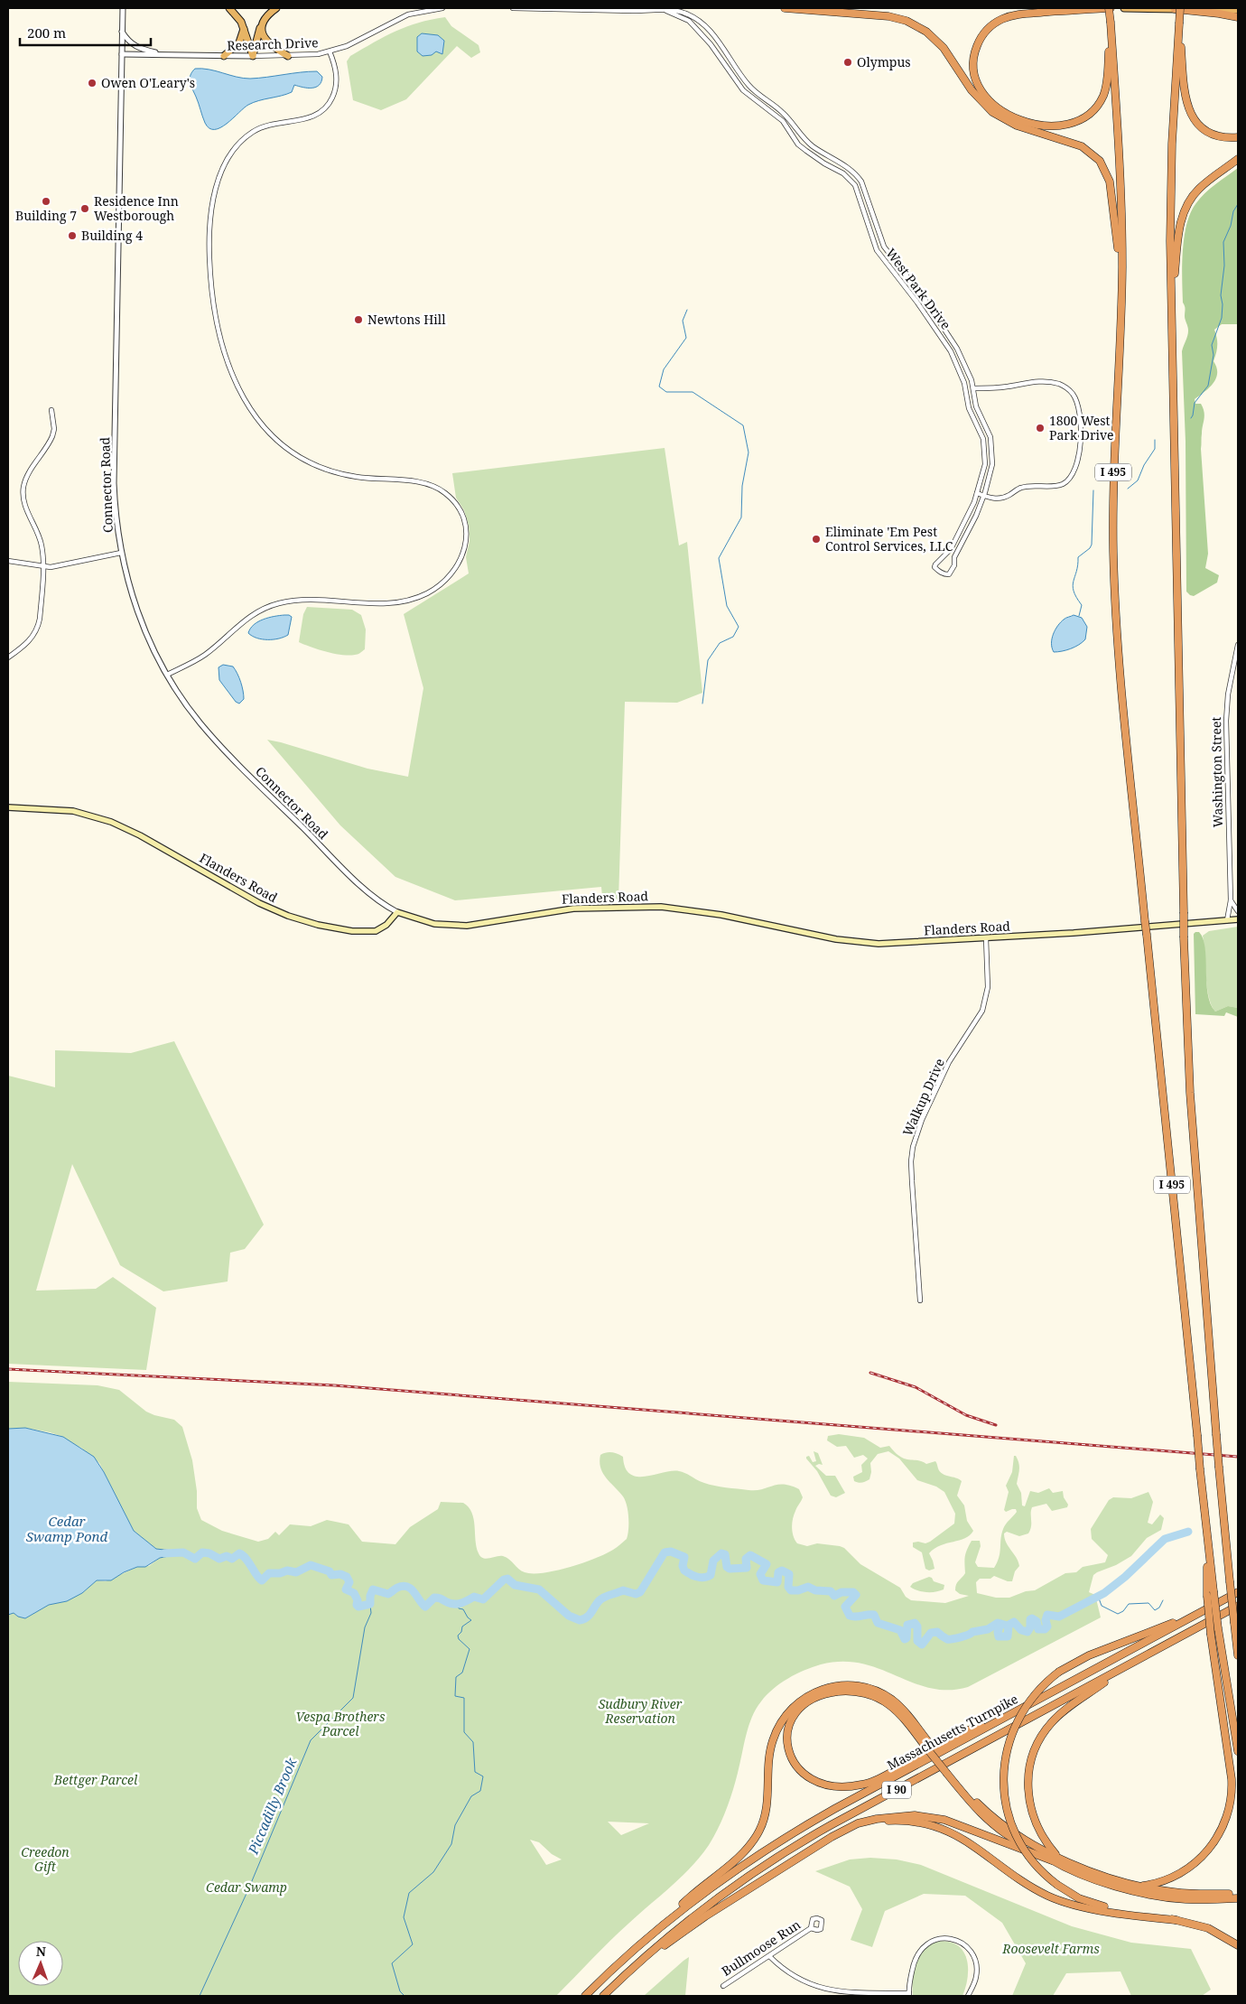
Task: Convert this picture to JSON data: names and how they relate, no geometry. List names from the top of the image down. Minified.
{"streets":{"highway":["I 495","Massachusetts Turnpike","I 90"],"main road":["Flanders Road"],"street":["Research Drive","West Park Drive","Connector Road","Washington Street","Walkup Drive","Bullmoose Run"]},"crossings":[["Research Drive","Connector Road"],["Connector Road","Flanders Road"],["Washington Street","Flanders Road"],["Flanders Road","Walkup Drive"]],"water":["Cedar Swamp Pond","Piccadilly Brook"],"parks":["Sudbury River Reservation","Vespa Brothers Parcel","Bettger Parcel","Creedon Gift","Cedar Swamp","Roosevelt Farms"],"places":["Olympus","Owen O'Leary's","Building 7","Residence Inn Westborough","Building 4","Newtons Hill","1800 West Park Drive","Eliminate 'Em Pest Control Services, LLC"],"scale_bar":"200 m","north":"top"}
